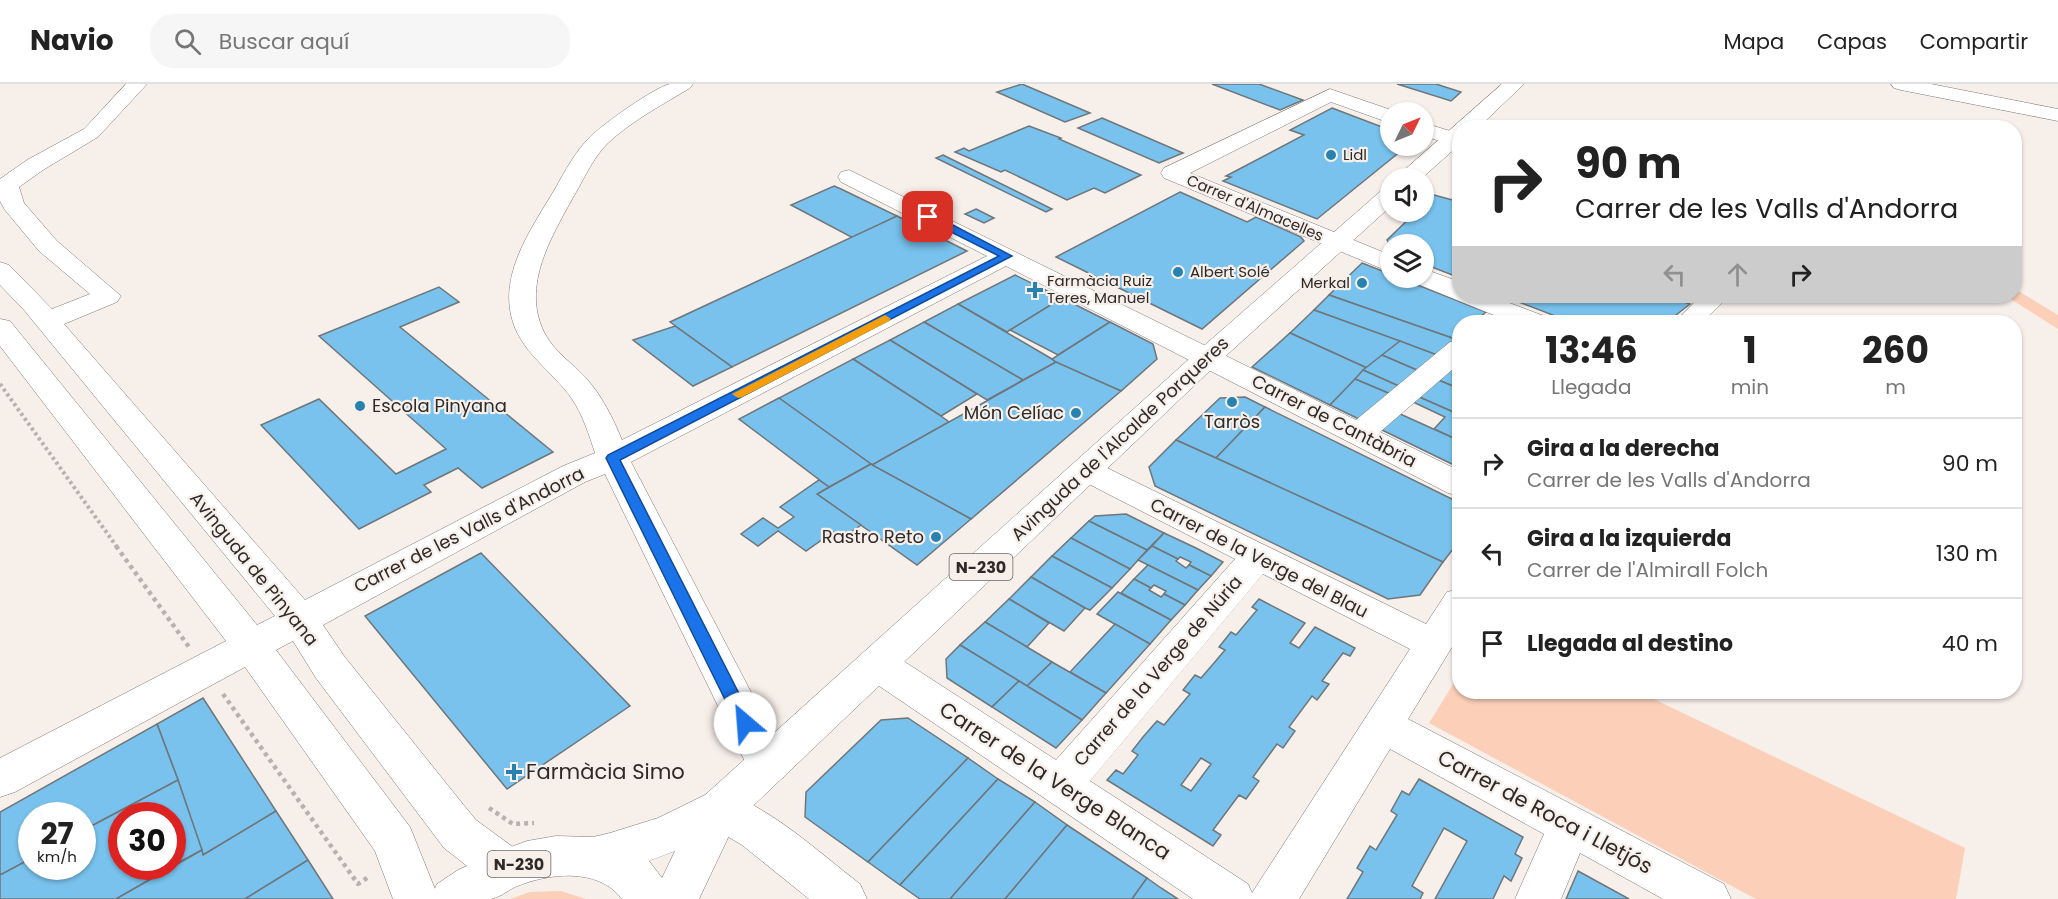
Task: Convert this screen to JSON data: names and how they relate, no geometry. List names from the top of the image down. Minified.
{"streets":{"street":["Carrer d'Almacelles","Carrer de Cantàbria","Avinguda de l'Alcalde Porqueres","Carrer de les Valls d'Andorra","Carrer de la Verge del Blau","N-230","Avinguda de Pinyana","Carrer de la Verge de Núria","Carrer de la Verge Blanca","Carrer de Roca i Lletjós"]},"crossings":[["Carrer d'Almacelles","Avinguda de l'Alcalde Porqueres"],["Carrer de Cantàbria","Avinguda de l'Alcalde Porqueres"],["Carrer de Cantàbria","Carrer de les Valls d'Andorra"],["Avinguda de l'Alcalde Porqueres","Carrer de la Verge del Blau"],["Avinguda de l'Alcalde Porqueres","N-230"],["Avinguda de l'Alcalde Porqueres","Carrer de la Verge Blanca"],["Carrer de les Valls d'Andorra","Avinguda de Pinyana"],["Carrer de la Verge del Blau","Carrer de la Verge de Núria"],["N-230","Avinguda de Pinyana"],["Carrer de la Verge de Núria","Carrer de la Verge Blanca"]],"places":{"other":["Lidl","Albert Solé","Merkal","Tarròs","Escola Pinyana","Món Celíac","Rastro Reto"],"health":["Farmàcia Ruiz Teres, Manuel","Farmàcia Simo"]},"north":"top right","page":{"header":"Navio","search":"Buscar aquí","nav":["Mapa","Capas","Compartir"],"turn":["90 m","Carrer de les Valls d'Andorra"],"eta":["13:46","Llegada","1","min","260","m"],"list":[{"name":"Gira a la derecha","note":"Carrer de les Valls d'Andorra","value":"90 m"},{"name":"Gira a la izquierda","note":"Carrer de l'Almirall Folch","value":"130 m"},{"name":"Llegada al destino","value":"40 m"}],"speed":"27 km/h","limit":"30"}}
